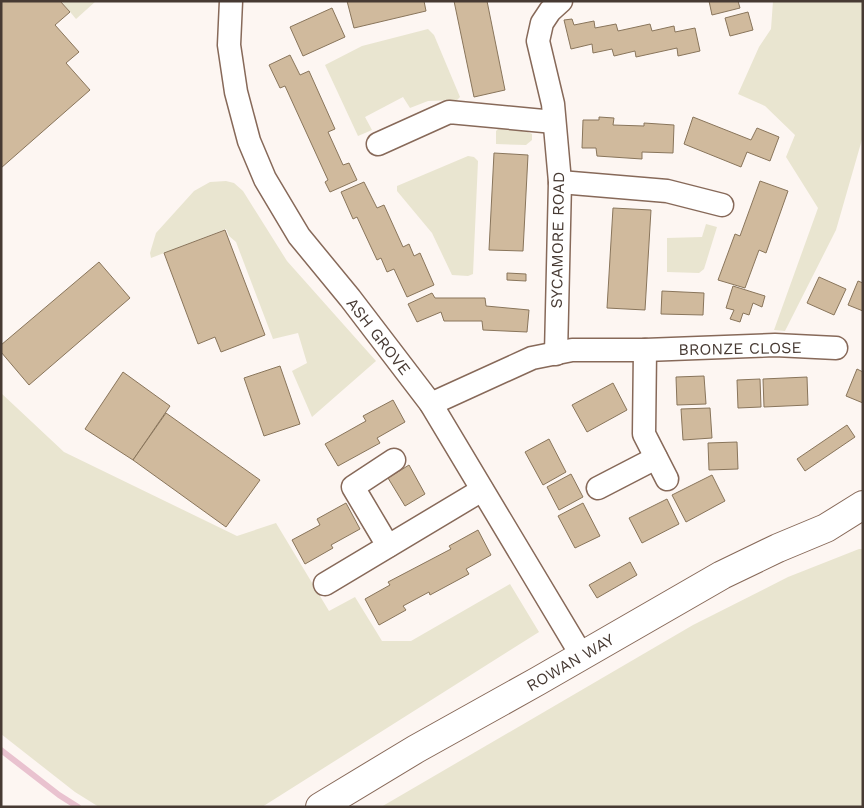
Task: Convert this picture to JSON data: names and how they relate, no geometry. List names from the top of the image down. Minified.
{"streets":{"highway":["ROWAN WAY"],"street":["SYCAMORE ROAD","ASH GROVE","BRONZE CLOSE"]},"crossings":[["SYCAMORE ROAD","BRONZE CLOSE"],["ASH GROVE","ROWAN WAY"]]}
